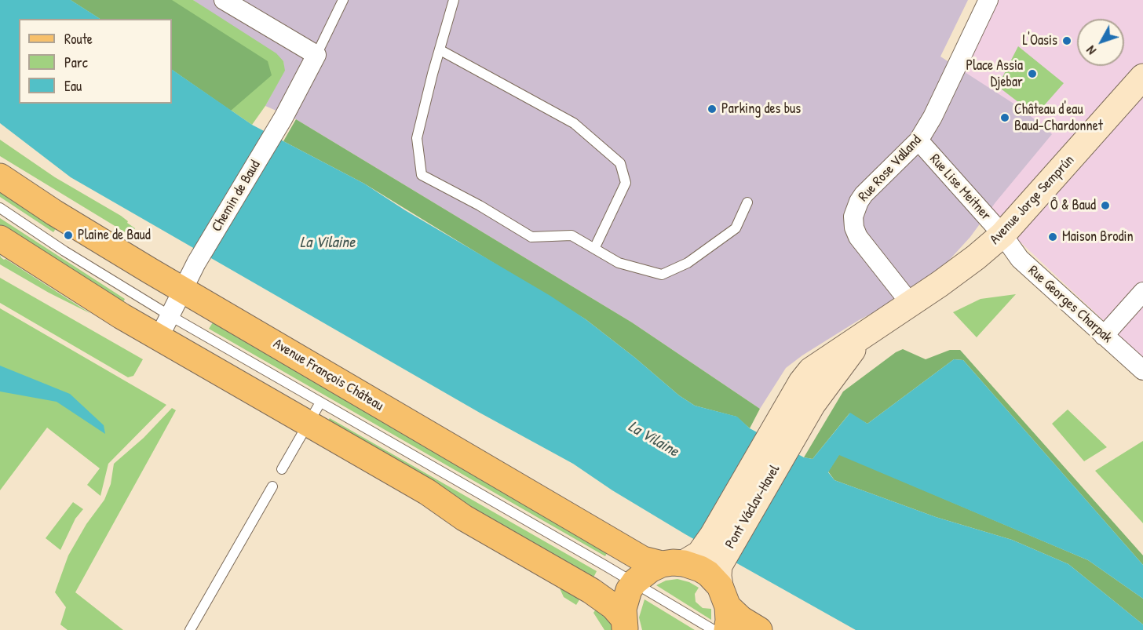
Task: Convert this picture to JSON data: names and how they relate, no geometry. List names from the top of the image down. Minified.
{"streets":{"main road":["Avenue François Château"],"street":["Rue Rose Valland","Rue Lise Meitner","Chemin de Baud","Avenue Jorge Semprún","Rue Georges Charpak","Pont Václav-Havel"]},"crossings":[["Rue Rose Valland","Rue Lise Meitner"],["Rue Rose Valland","Avenue Jorge Semprún"],["Rue Lise Meitner","Avenue Jorge Semprún"],["Rue Lise Meitner","Rue Georges Charpak"],["Chemin de Baud","Avenue François Château"],["Avenue Jorge Semprún","Rue Georges Charpak"],["Avenue Jorge Semprún","Pont Václav-Havel"],["Avenue François Château","Pont Václav-Havel"]],"water":["La Vilaine"],"places":["L'Oasis","Place Assia Djebar","Parking des bus","Château d'eau Baud-Chardonnet","Ô & Baud","Plaine de Baud","Maison Brodin"],"legend":["Route","Parc","Eau"],"north":"bottom left"}
